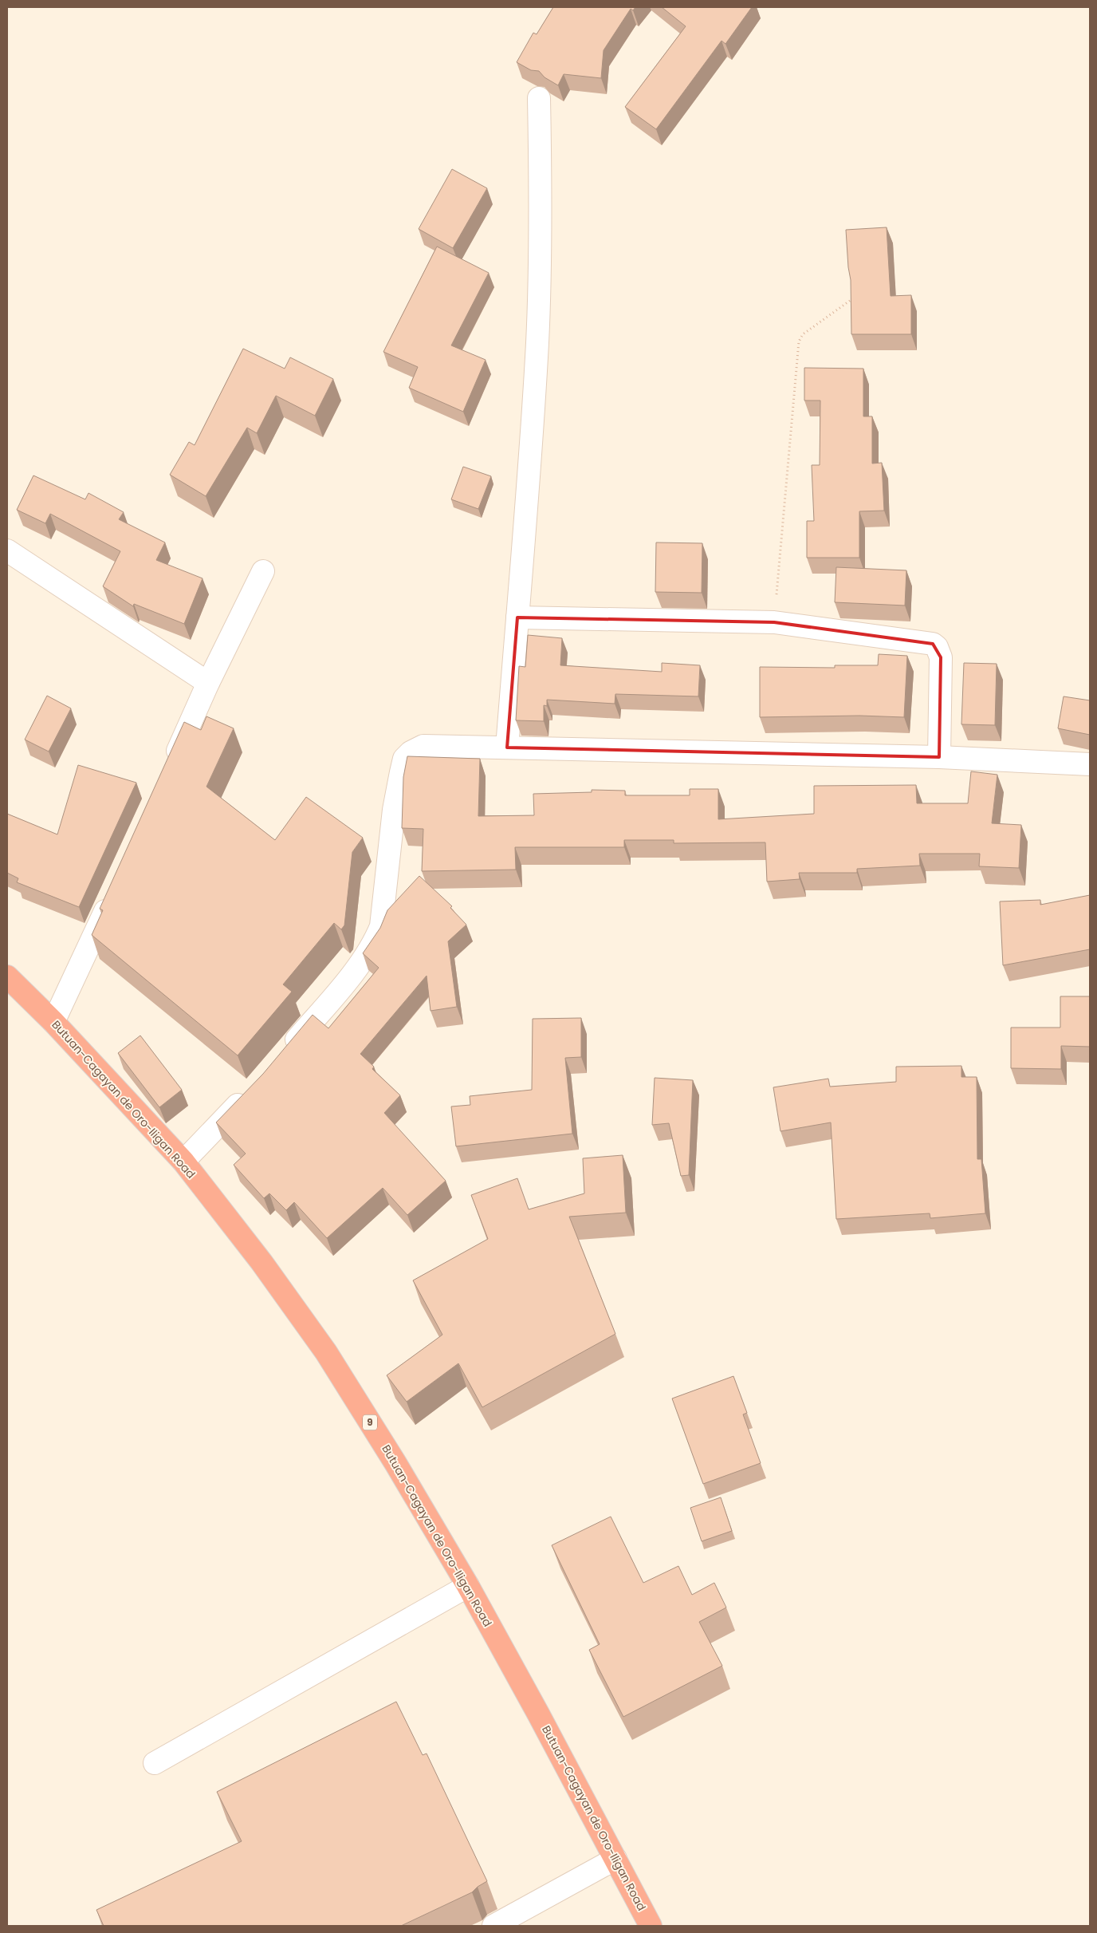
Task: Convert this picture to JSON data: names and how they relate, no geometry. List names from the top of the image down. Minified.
{"streets":{"highway":["Butuan-Cagayan de Oro-Iligan Road","9"]}}
